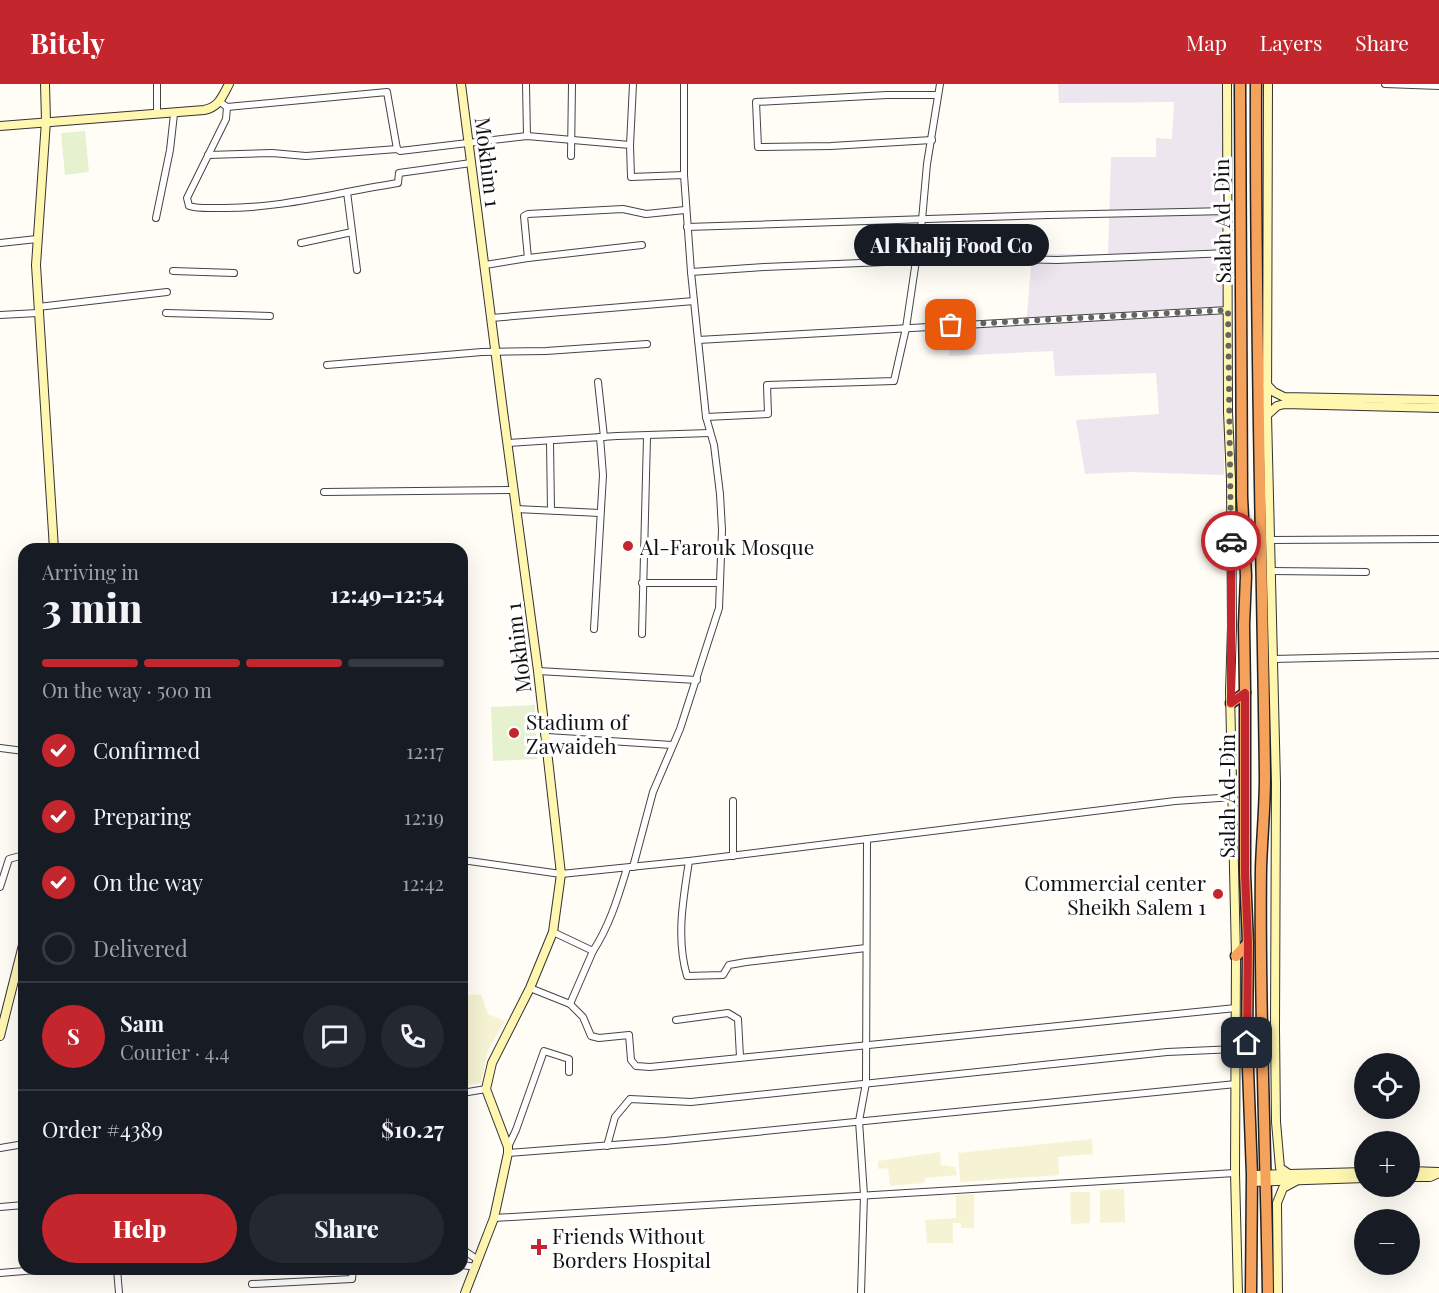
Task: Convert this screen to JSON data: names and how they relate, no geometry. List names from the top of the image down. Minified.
{"streets":{"highway":["Salah Ad-Din"],"street":["Mokhim 1"]},"places":{"other":["Al Khalij Food Co","Al-Farouk Mosque","Stadium of Zawaideh","Commercial center Sheikh Salem 1"],"health":["Friends Without Borders Hospital"]},"page":{"header":"Bitely","nav":["Map","Layers","Share"],"bubble":"Al Khalij Food Co","heading":["3 min","Arriving in","12:49–12:54"],"panel":["Sam","Courier · 4.4","Order #4389","$10.27"],"bar":"On the way · 500 m","list":[["Confirmed","12:17"],["Preparing","12:19"],["On the way","12:42"],"Delivered"],"round":"S","map_buttons":["+","−"],"buttons":["Help","Share"]}}
